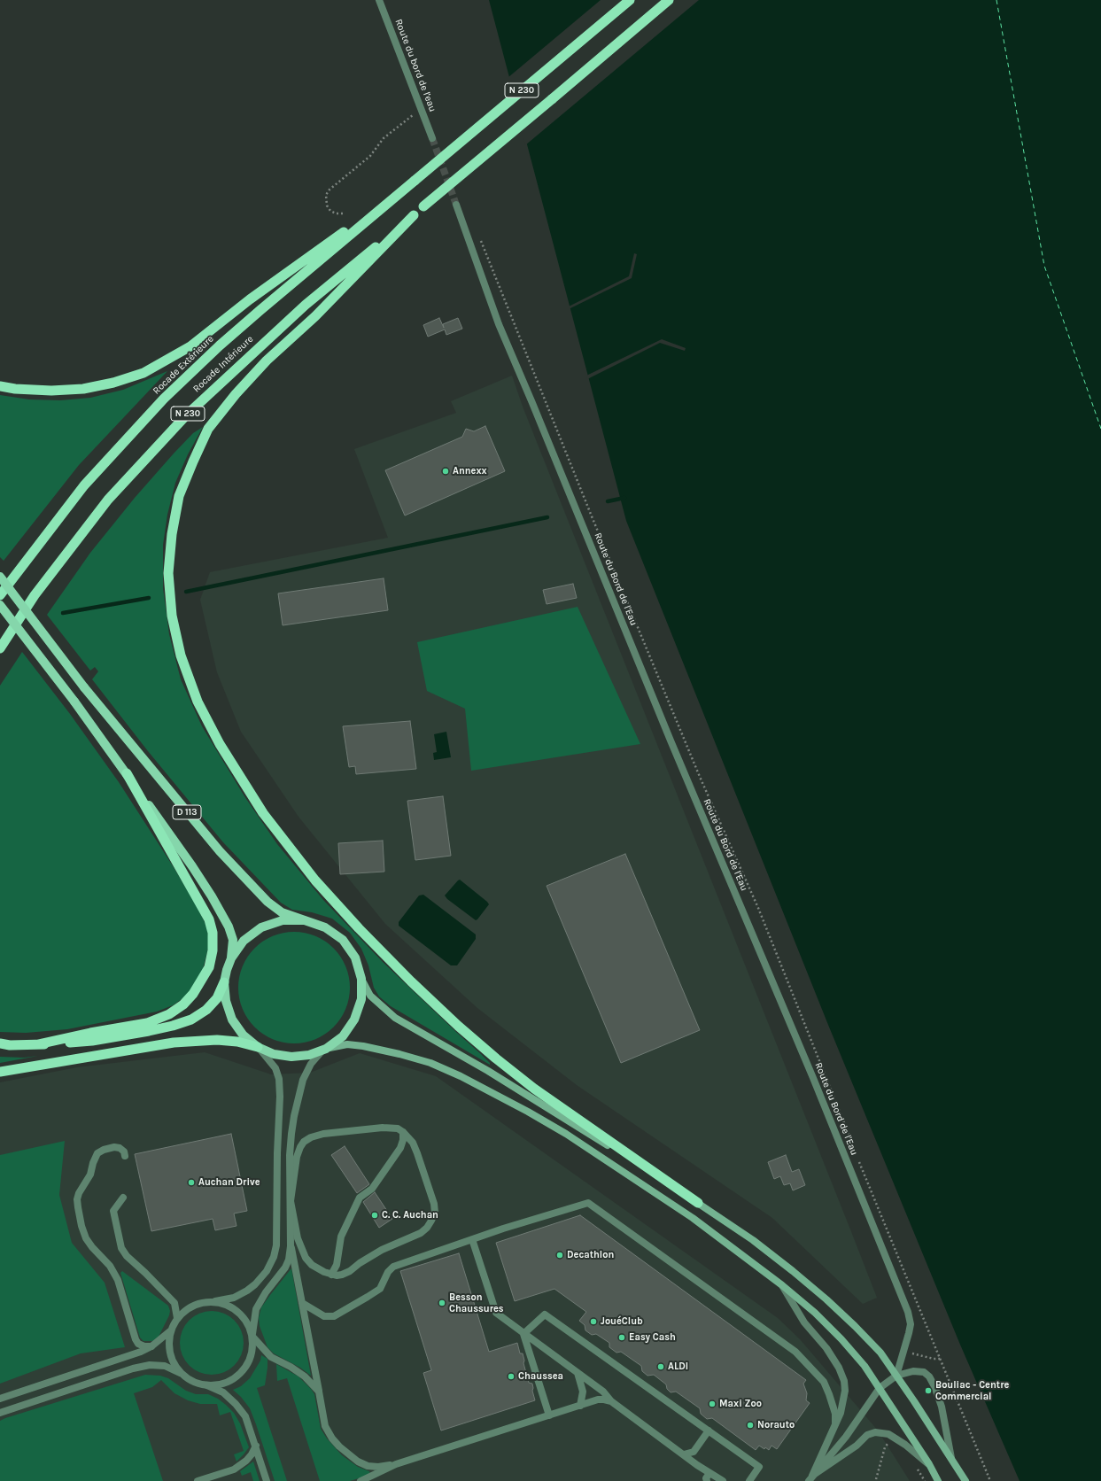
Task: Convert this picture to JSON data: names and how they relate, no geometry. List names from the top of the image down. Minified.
{"streets":{"highway":["N 230","Rocade Intérieure","Rocade Extérieure"],"main road":["D 113"],"street":["Route du bord de l'eau","Route du Bord de l'Eau"]},"places":["Annexx","Auchan Drive","C. C. Auchan","Decathlon","Besson Chaussures","JouéClub","Easy Cash","ALDI","Chaussea","Bouliac - Centre Commercial","Maxi Zoo","Norauto"]}
